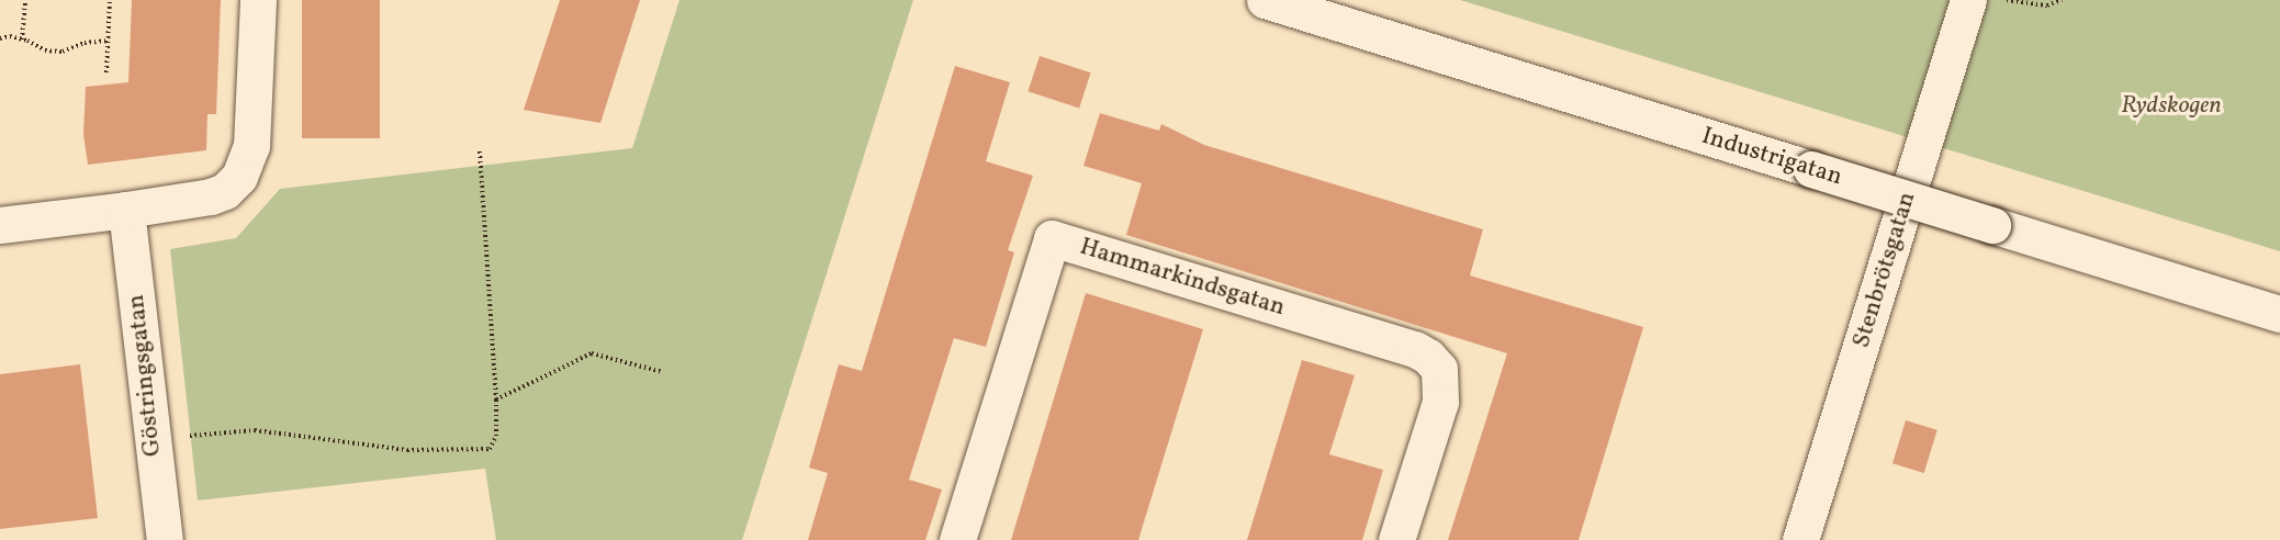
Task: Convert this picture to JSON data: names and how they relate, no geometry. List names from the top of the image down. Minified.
{"streets":{"street":["Industrigatan","Stenbrötsgatan","Hammarkindsgatan","Göstringsgatan"]},"parks":["Rydskogen"]}
